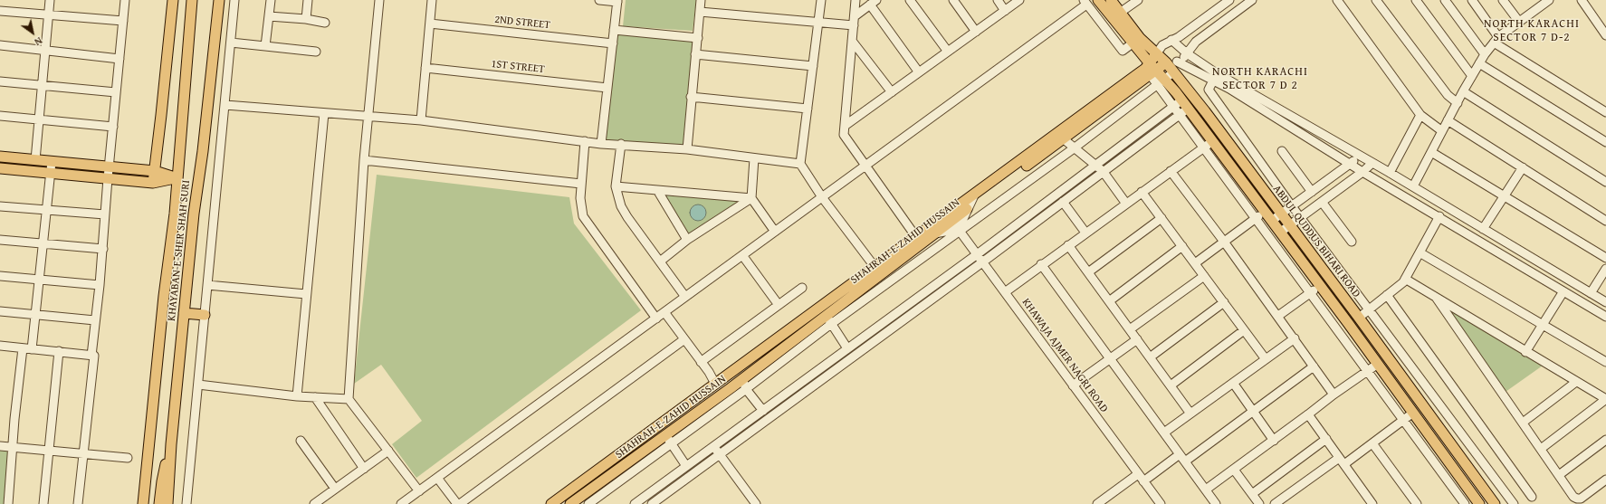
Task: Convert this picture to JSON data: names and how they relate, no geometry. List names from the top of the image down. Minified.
{"streets":{"main road":["SHAHRAH-E-ZAHID HUSSAIN","ABDUL QUDDUS BIHARI ROAD","KHAYABAN-E-SHER SHAH SURI"],"street":["2ND STREET","1ST STREET","KHAWAJA AJMER NAGRI ROAD"]},"crossings":[["SHAHRAH-E-ZAHID HUSSAIN","ABDUL QUDDUS BIHARI ROAD"],["SHAHRAH-E-ZAHID HUSSAIN","KHAWAJA AJMER NAGRI ROAD"]],"districts":["NORTH KARACHI SECTOR 7 D-2","NORTH KARACHI SECTOR 7 D 2"],"north":"bottom right"}
